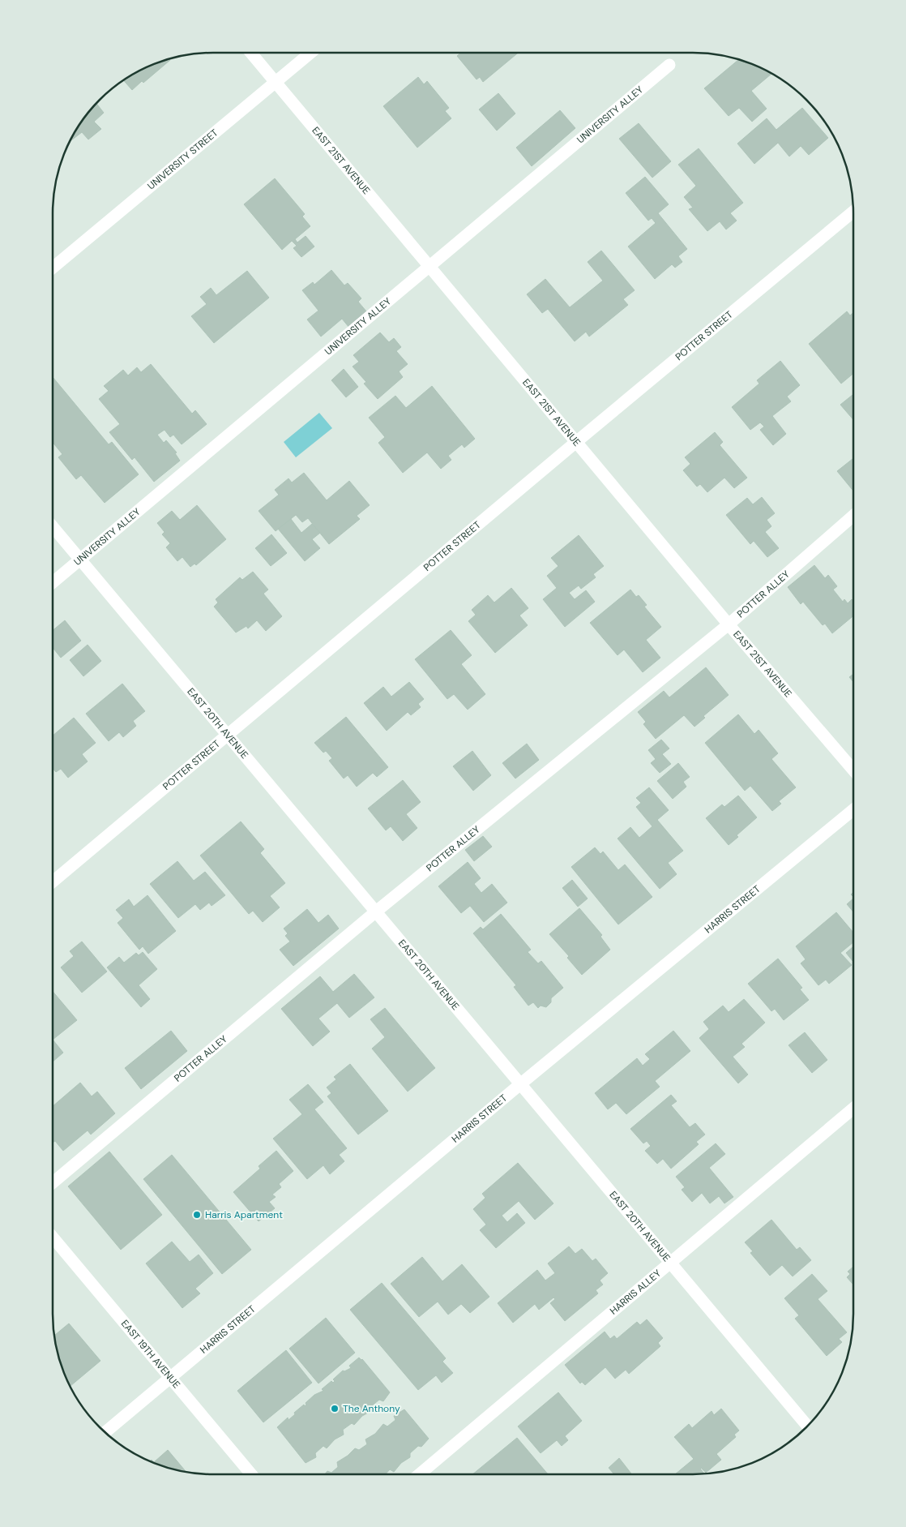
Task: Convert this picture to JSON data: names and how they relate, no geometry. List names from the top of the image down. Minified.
{"streets":{"street":["UNIVERSITY ALLEY","UNIVERSITY STREET","EAST 21ST AVENUE","POTTER STREET","POTTER ALLEY","EAST 20TH AVENUE","HARRIS STREET","HARRIS ALLEY","EAST 19TH AVENUE"]},"crossings":[["UNIVERSITY ALLEY","EAST 21ST AVENUE"],["UNIVERSITY ALLEY","EAST 20TH AVENUE"],["UNIVERSITY STREET","EAST 21ST AVENUE"],["EAST 21ST AVENUE","POTTER STREET"],["EAST 21ST AVENUE","POTTER ALLEY"],["POTTER STREET","EAST 20TH AVENUE"],["POTTER ALLEY","EAST 20TH AVENUE"],["EAST 20TH AVENUE","HARRIS STREET"],["EAST 20TH AVENUE","HARRIS ALLEY"],["HARRIS STREET","EAST 19TH AVENUE"]],"places":["Harris Apartment","The Anthony"]}
